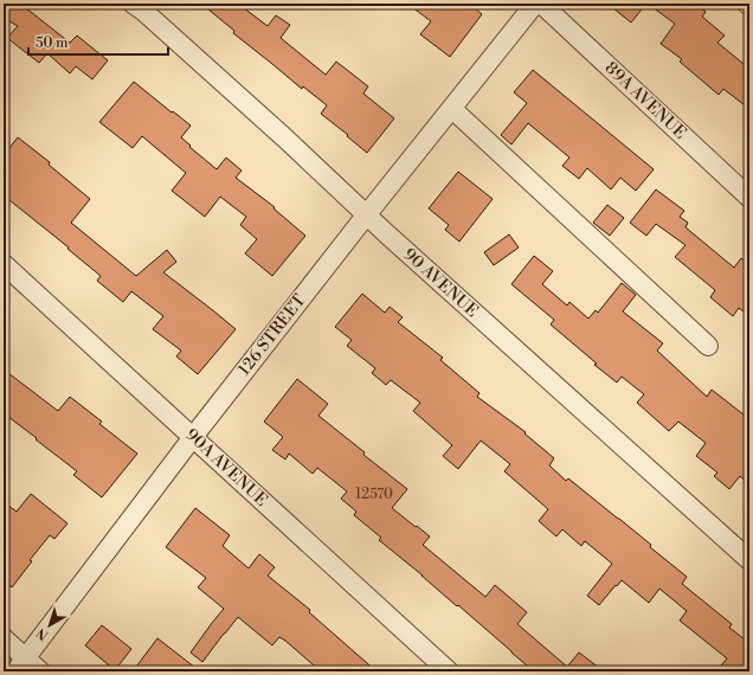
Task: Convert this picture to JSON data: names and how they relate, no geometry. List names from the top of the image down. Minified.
{"streets":{"street":["89A AVENUE","90 AVENUE","126 STREET","90A AVENUE"]},"crossings":[["90 AVENUE","126 STREET"],["126 STREET","90A AVENUE"]],"house_numbers":["12570"],"scale_bar":"50 m","north":"bottom left"}
